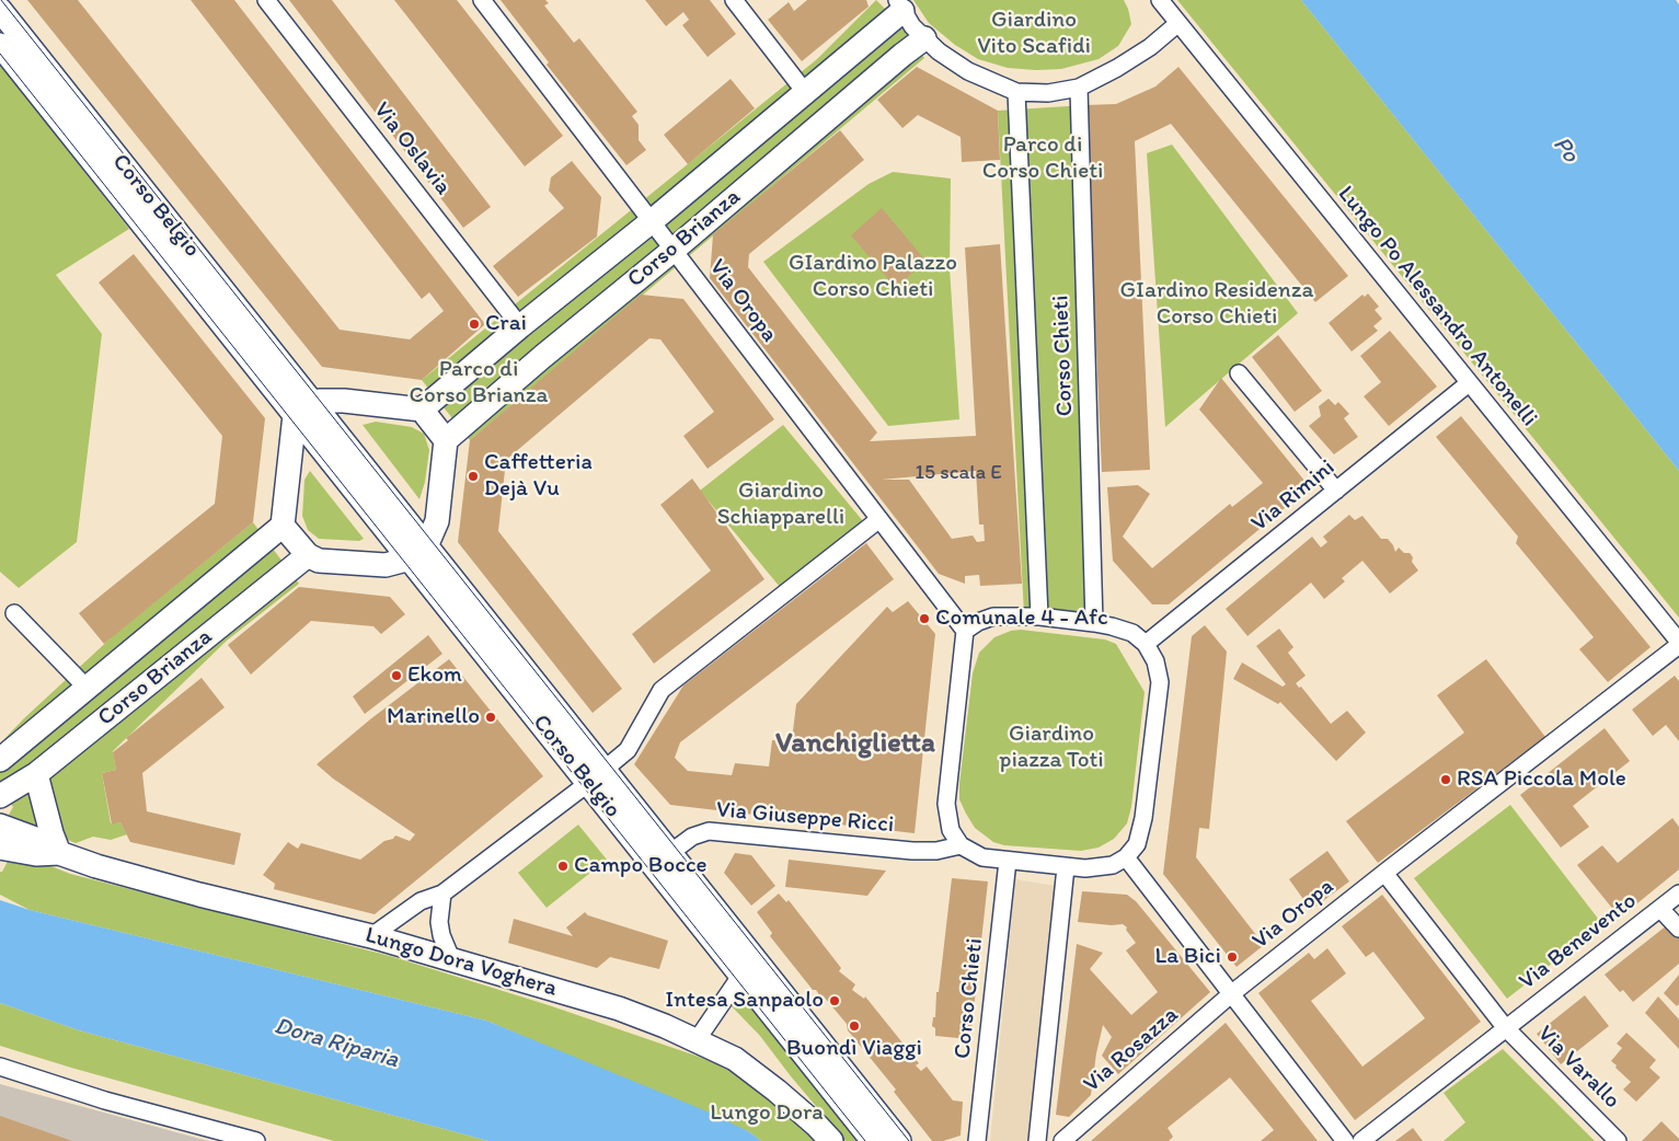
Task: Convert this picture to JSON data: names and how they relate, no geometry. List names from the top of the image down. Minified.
{"streets":{"street":["Via Oslavia","Corso Belgio","Corso Brianza","Via Oropa","Lungo Po Alessandro Antonelli","Corso Chieti","Via Rimini","Via Giuseppe Ricci","Via Benevento","Lungo Dora Voghera","Via Rosazza","Via Varallo"]},"crossings":[["Via Oslavia","Corso Brianza"],["Corso Belgio","Via Oropa"],["Corso Belgio","Via Giuseppe Ricci"],["Corso Brianza","Via Oropa"],["Via Oropa","Lungo Po Alessandro Antonelli"],["Via Oropa","Via Rosazza"],["Lungo Po Alessandro Antonelli","Via Rimini"],["Via Benevento","Via Varallo"]],"districts":["Vanchiglietta"],"water":["Po","Dora Riparia"],"parks":["Giardino Vito Scafidi","Parco di Corso Chieti","GIardino Palazzo Corso Chieti","GIardino Residenza Corso Chieti","Parco di Corso Brianza","Giardino Schiapparelli","Giardino piazza Toti","Lungo Dora"],"places":["Crai","Caffetteria Dejà Vu","Comunale 4 - Afc","Ekom","Marinello","RSA Piccola Mole","Campo Bocce","La Bici","Intesa Sanpaolo","Buondì Viaggi"],"house_numbers":["15 scala E"]}
